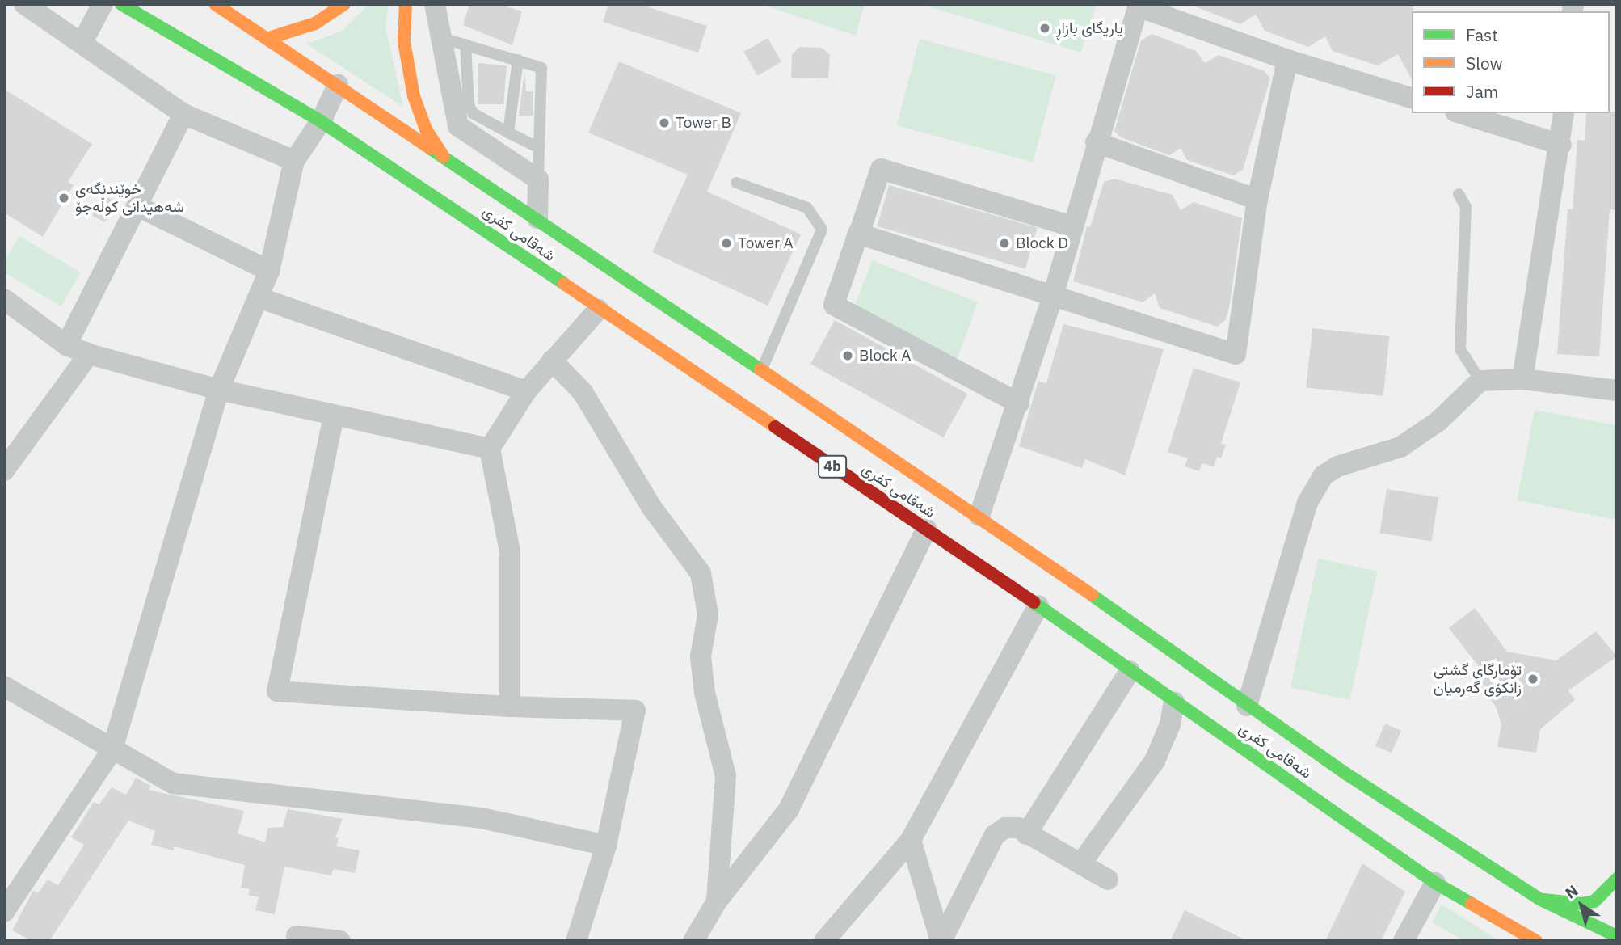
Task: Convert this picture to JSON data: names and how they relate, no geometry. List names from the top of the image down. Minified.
{"streets":{"main road":["شەقامی کفری","4b"]},"places":["یاریگای بازاڕ","Tower B","خوێندنگەی شەهیدانی کوڵەجۆ","Tower A","Block D","Block A","تۆمارگای گشتی زانکۆی گەرمیان"],"legend":["Fast","Slow","Jam"],"north":"top left"}
